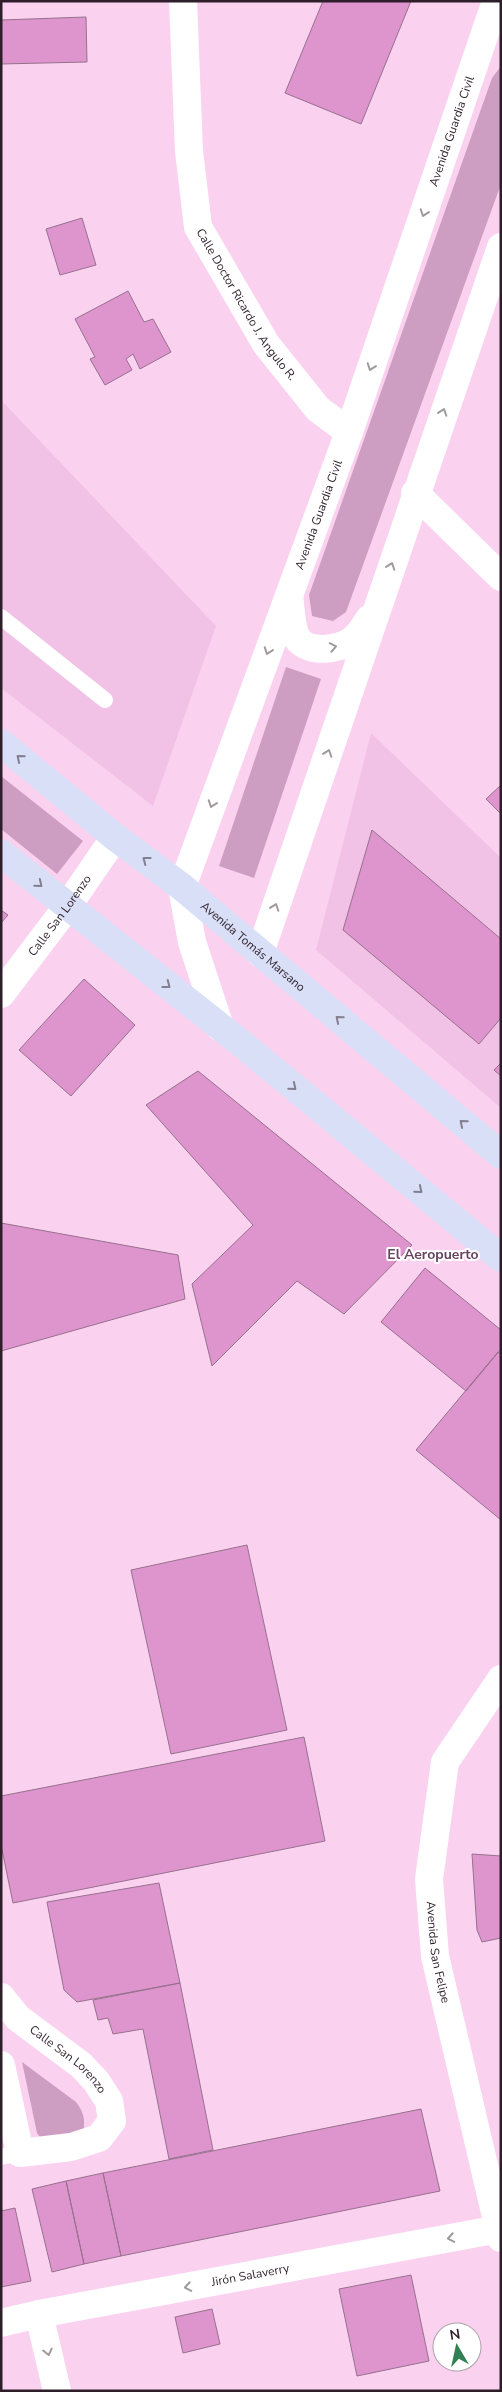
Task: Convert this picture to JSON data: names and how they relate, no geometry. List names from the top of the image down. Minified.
{"streets":{"main road":["Avenida Tomás Marsano"],"street":["Avenida Guardia Civil","Calle Doctor Ricardo J. Angulo R.","Calle San Lorenzo","Avenida San Felipe","Jirón Salaverry"]},"crossings":[["Avenida Guardia Civil","Calle Doctor Ricardo J. Angulo R."],["Avenida Guardia Civil","Avenida Tomás Marsano"],["Calle San Lorenzo","Avenida Tomás Marsano"],["Avenida San Felipe","Jirón Salaverry"]],"one_way":["Jirón Salaverry"],"districts":["El Aeropuerto"],"north":"top"}
